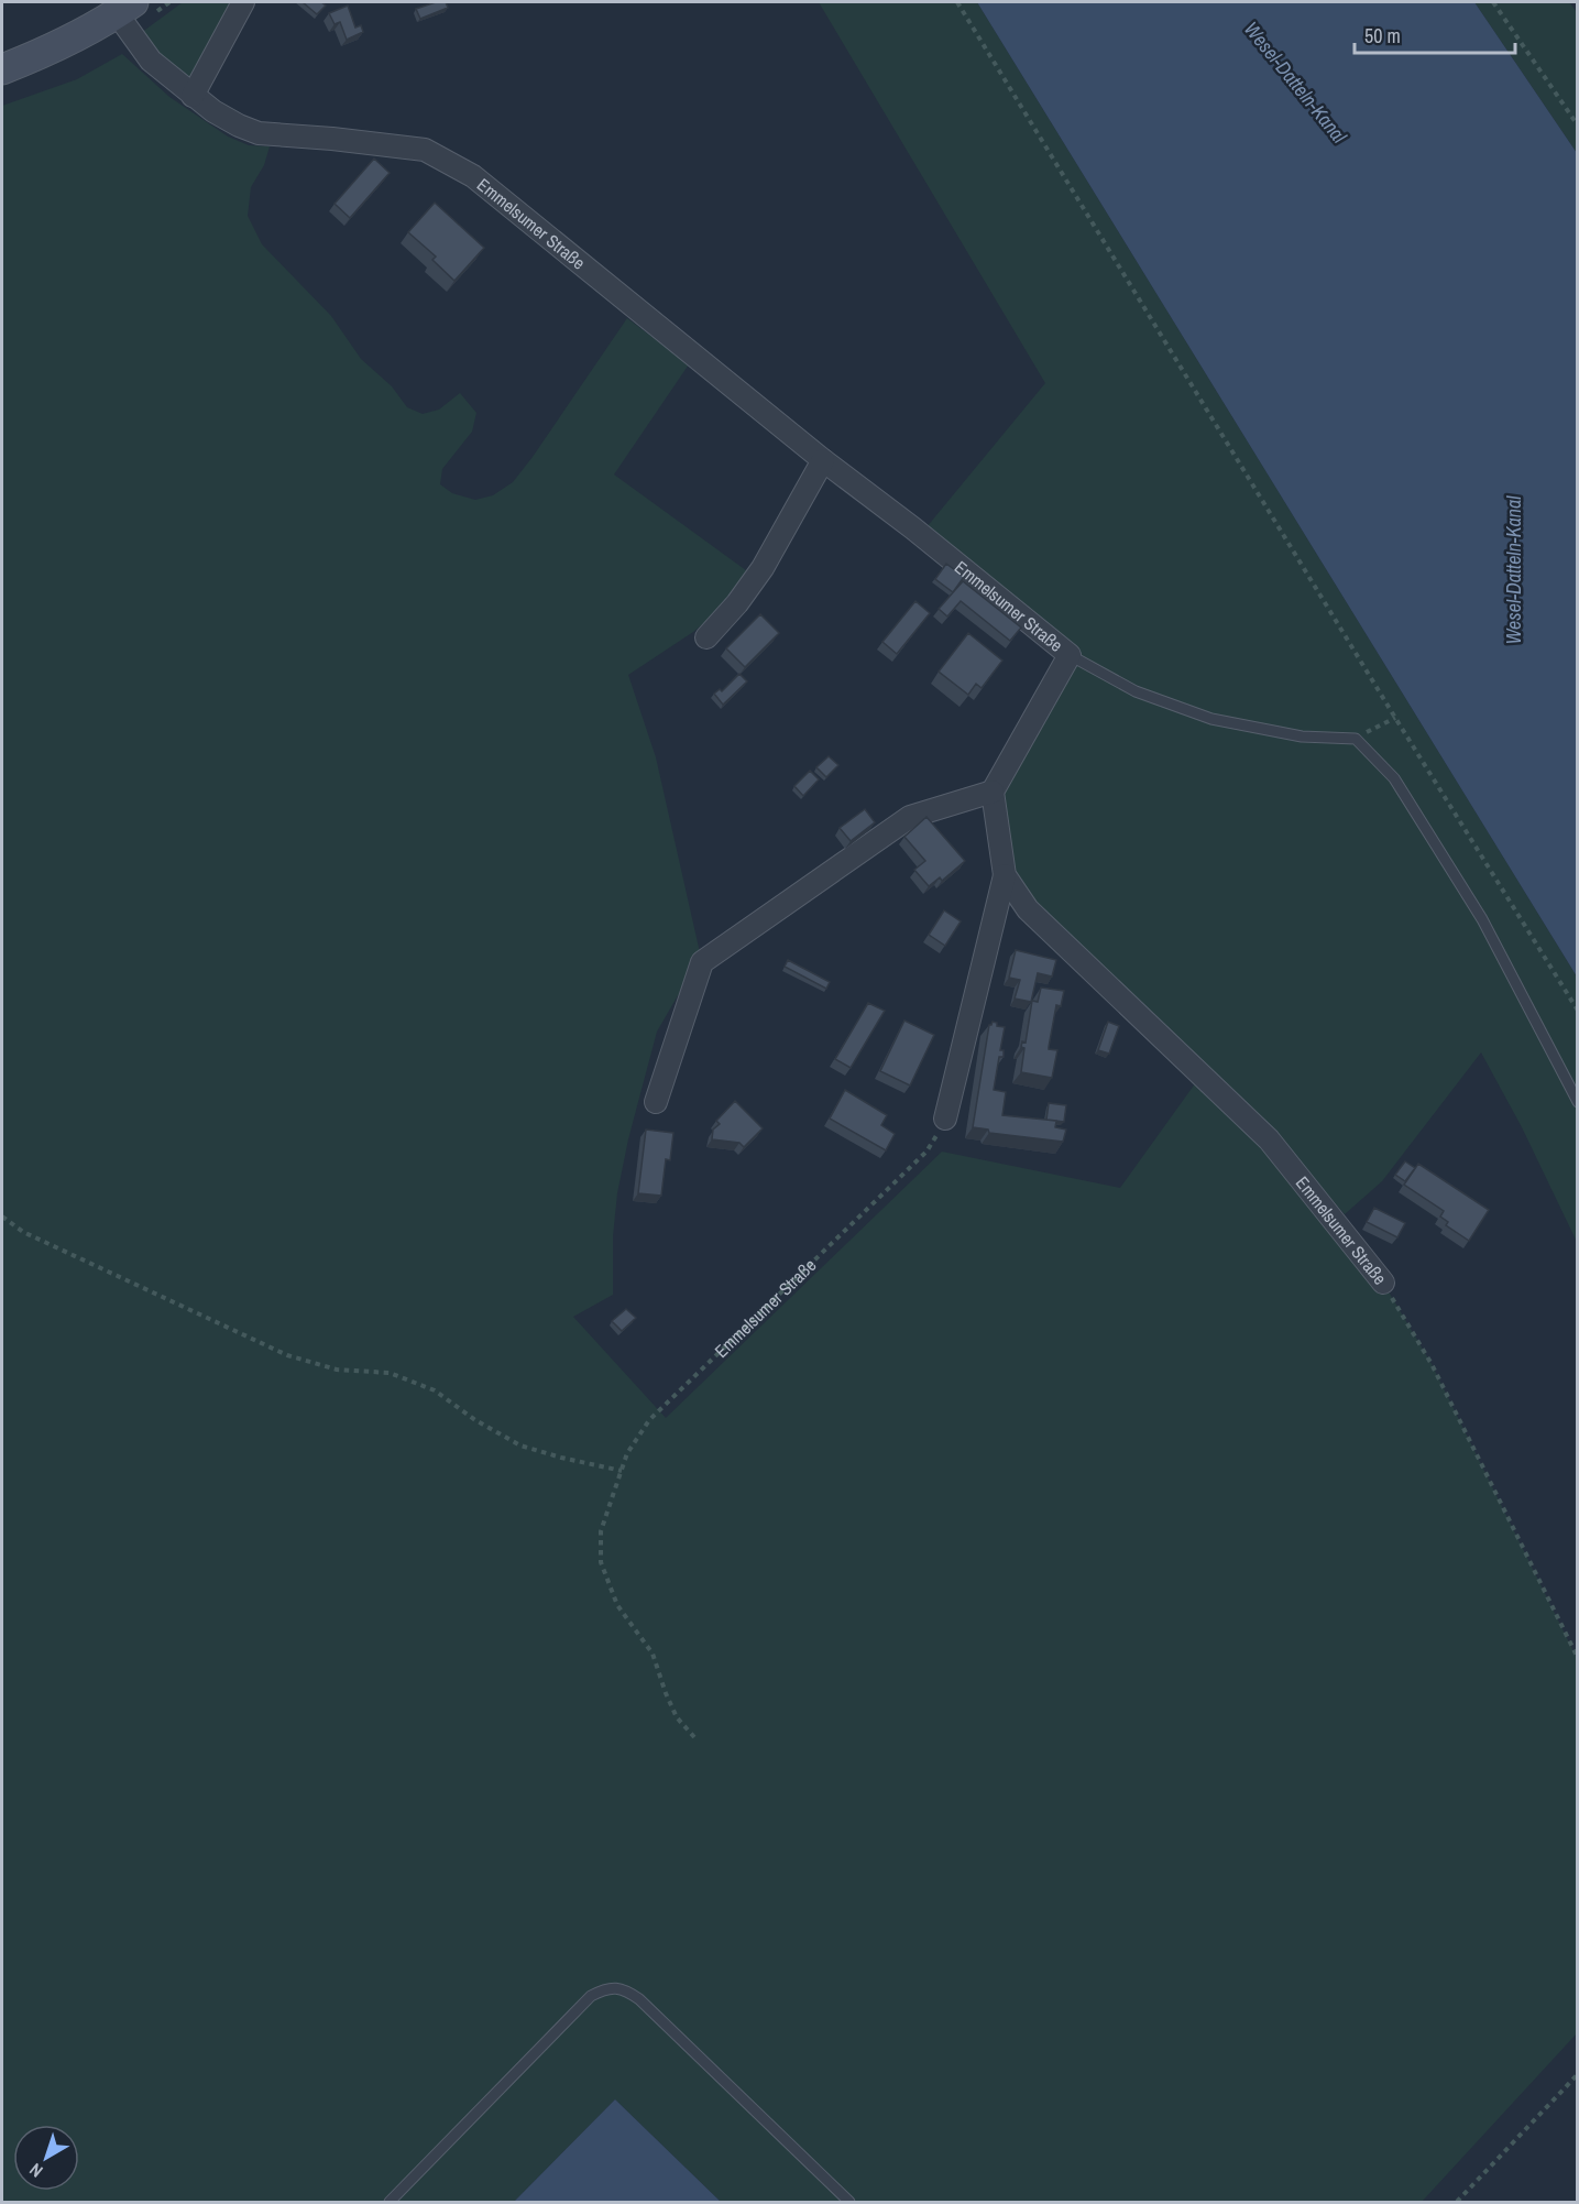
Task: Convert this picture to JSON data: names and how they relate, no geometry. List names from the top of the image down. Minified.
{"streets":{"street":["Emmelsumer Straße"]},"water":["Wesel-Datteln-Kanal"],"scale_bar":"50 m","north":"bottom left"}
